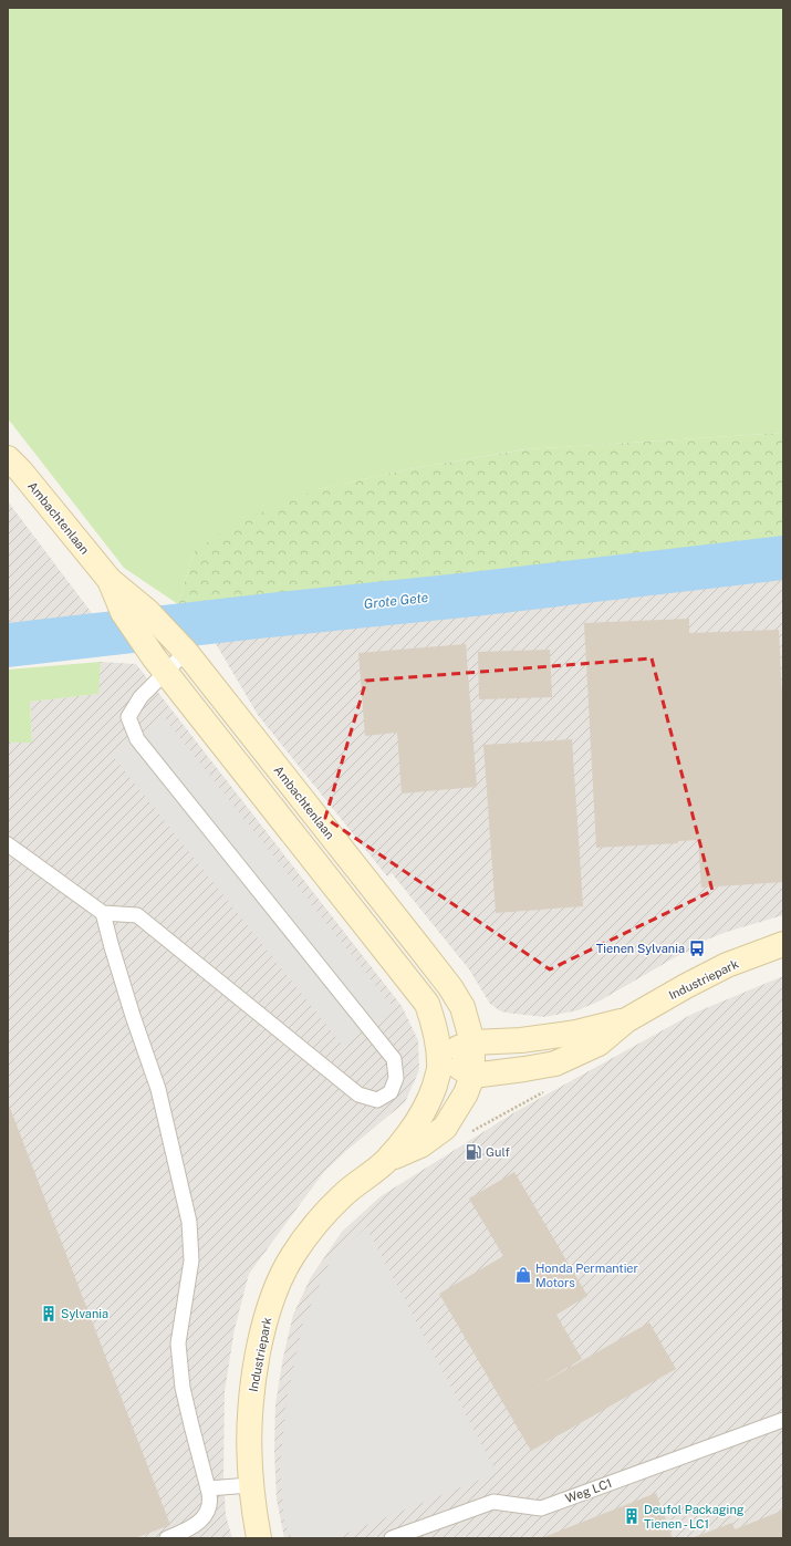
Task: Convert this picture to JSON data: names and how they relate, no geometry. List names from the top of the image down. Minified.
{"streets":{"street":["Ambachtenlaan","Industriepark"],"lane":["Weg LC1"]},"crossings":[["Ambachtenlaan","Industriepark"]],"water":["Grote Gete"],"places":{"bus stop":["Tienen Sylvania"],"fuel station":["Gulf"],"shop":["Honda Permantier Motors"],"building":["Sylvania","Deufol Packaging Tienen - LC1"]}}
